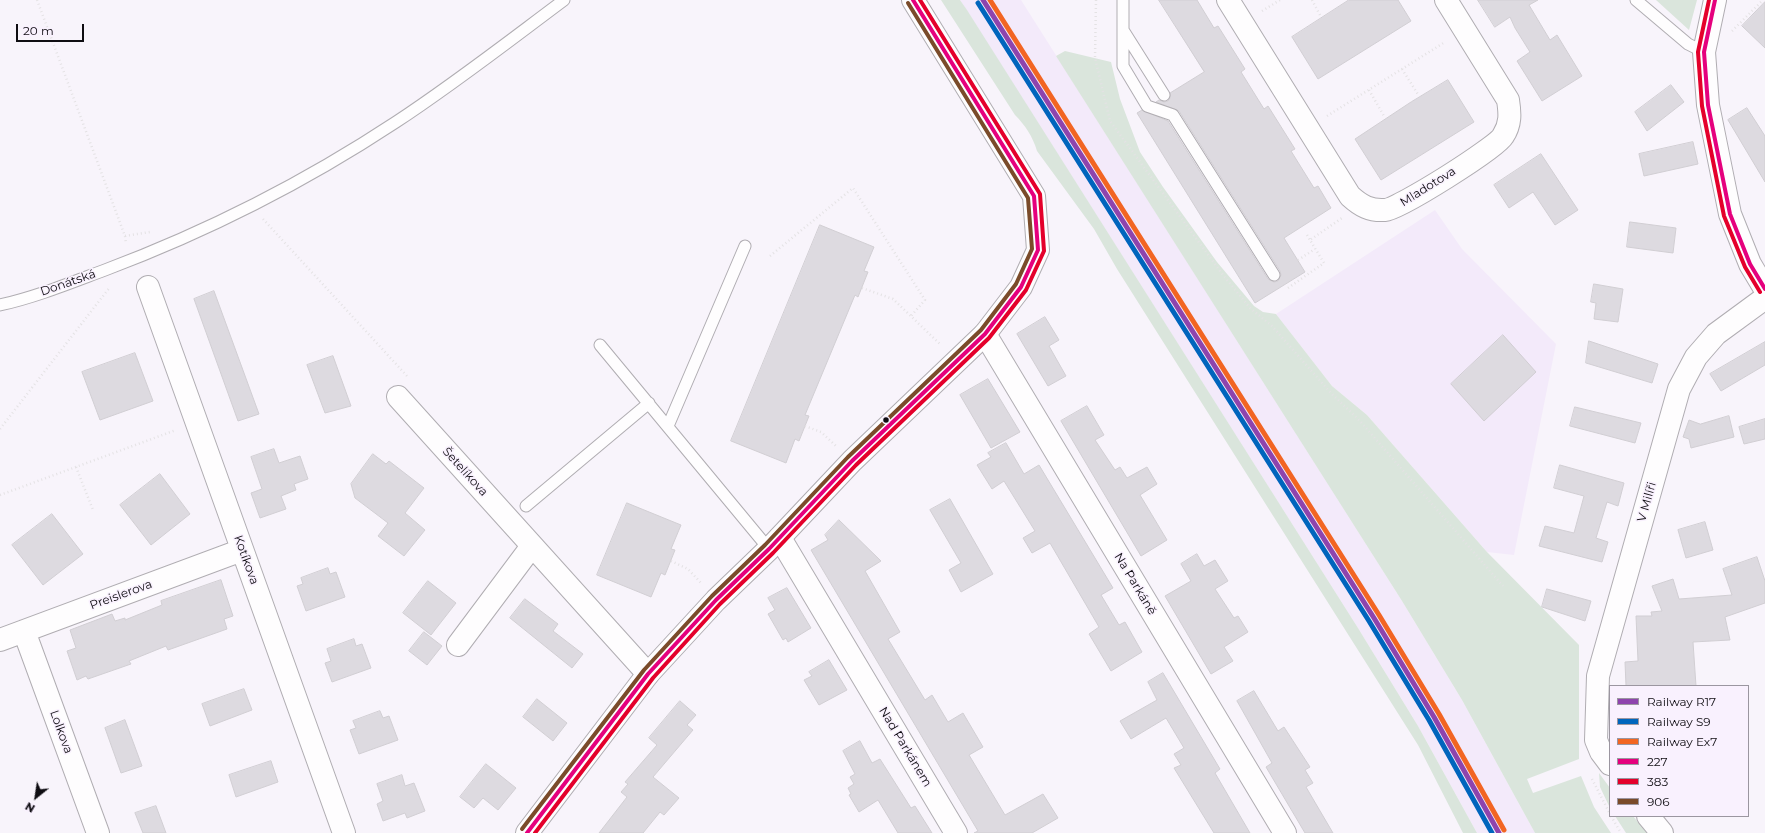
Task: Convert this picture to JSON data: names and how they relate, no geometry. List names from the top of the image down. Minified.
{"streets":{"street":["Mladotova","Šetelíkova","V Milíři","Kotíkova","Na Parkáně","Preislerova","Lolkova","Nad Parkánem"],"lane":["Donátská"]},"crossings":[["Kotíkova","Preislerova"],["Preislerova","Lolkova"]],"lines":["rail line R17","rail line Ex7","transit line 227","transit line 383","rail line S9","transit line 906"],"legend":["Railway R17","Railway S9","Railway Ex7","227","383","906"],"scale_bar":"20 m","north":"bottom left"}
